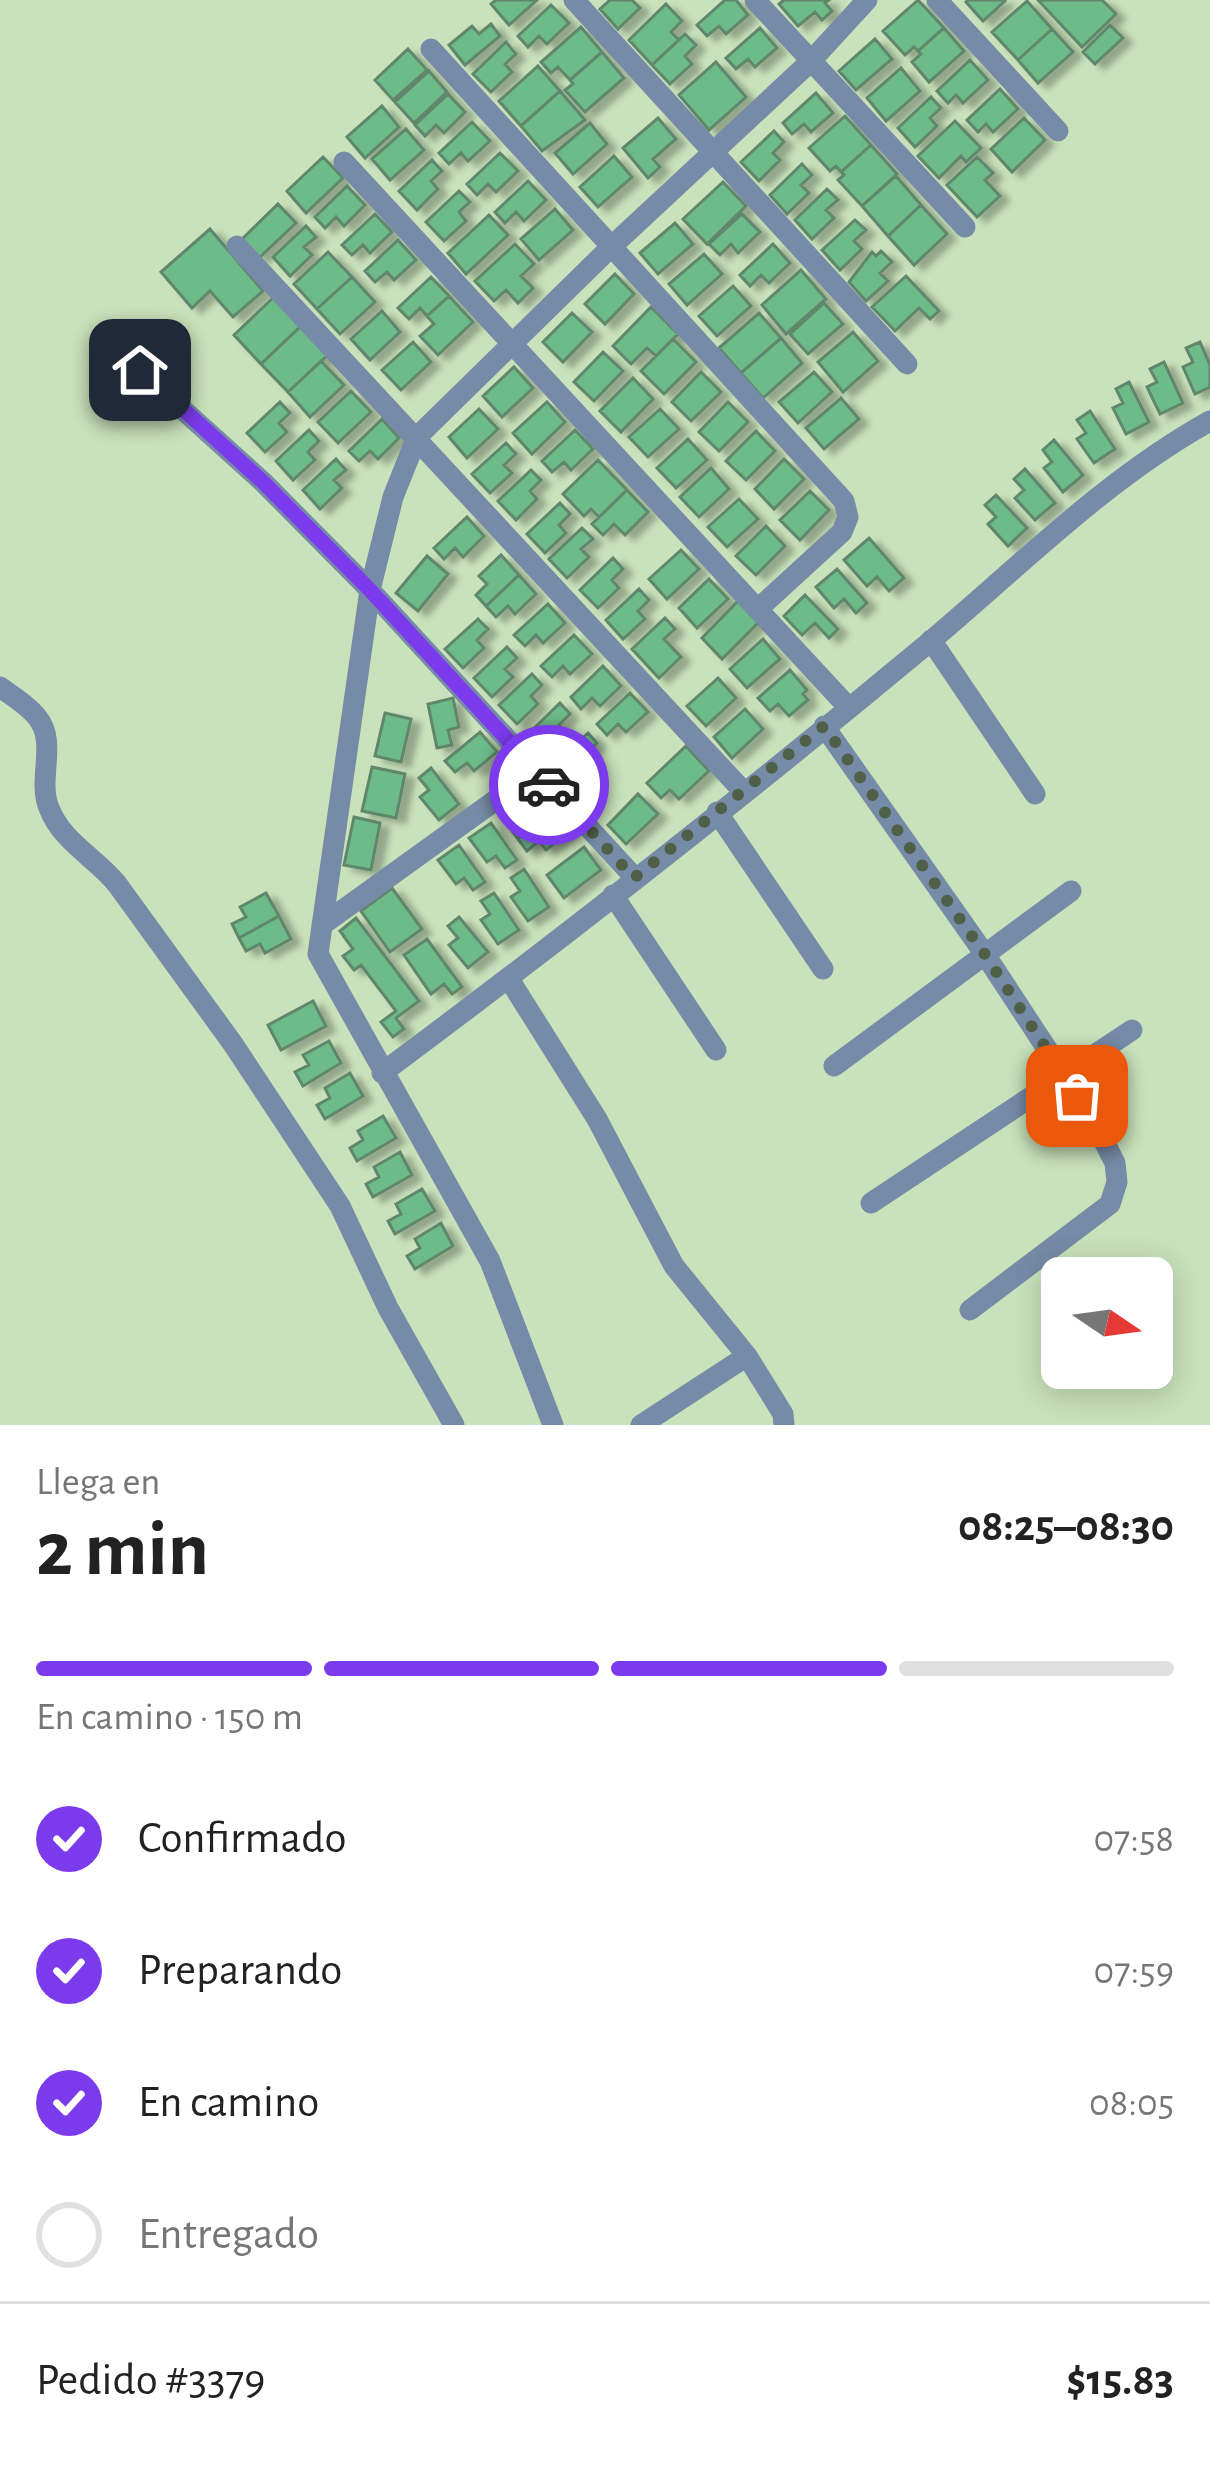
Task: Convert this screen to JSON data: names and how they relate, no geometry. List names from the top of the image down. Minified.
{"north":"right","page":{"heading":["2 min","Llega en","08:25–08:30"],"panel":["Pedido #3379","$15.83"],"bar":"En camino · 150 m","list":[["Confirmado","07:58"],["Preparando","07:59"],["En camino","08:05"],"Entregado"]}}
